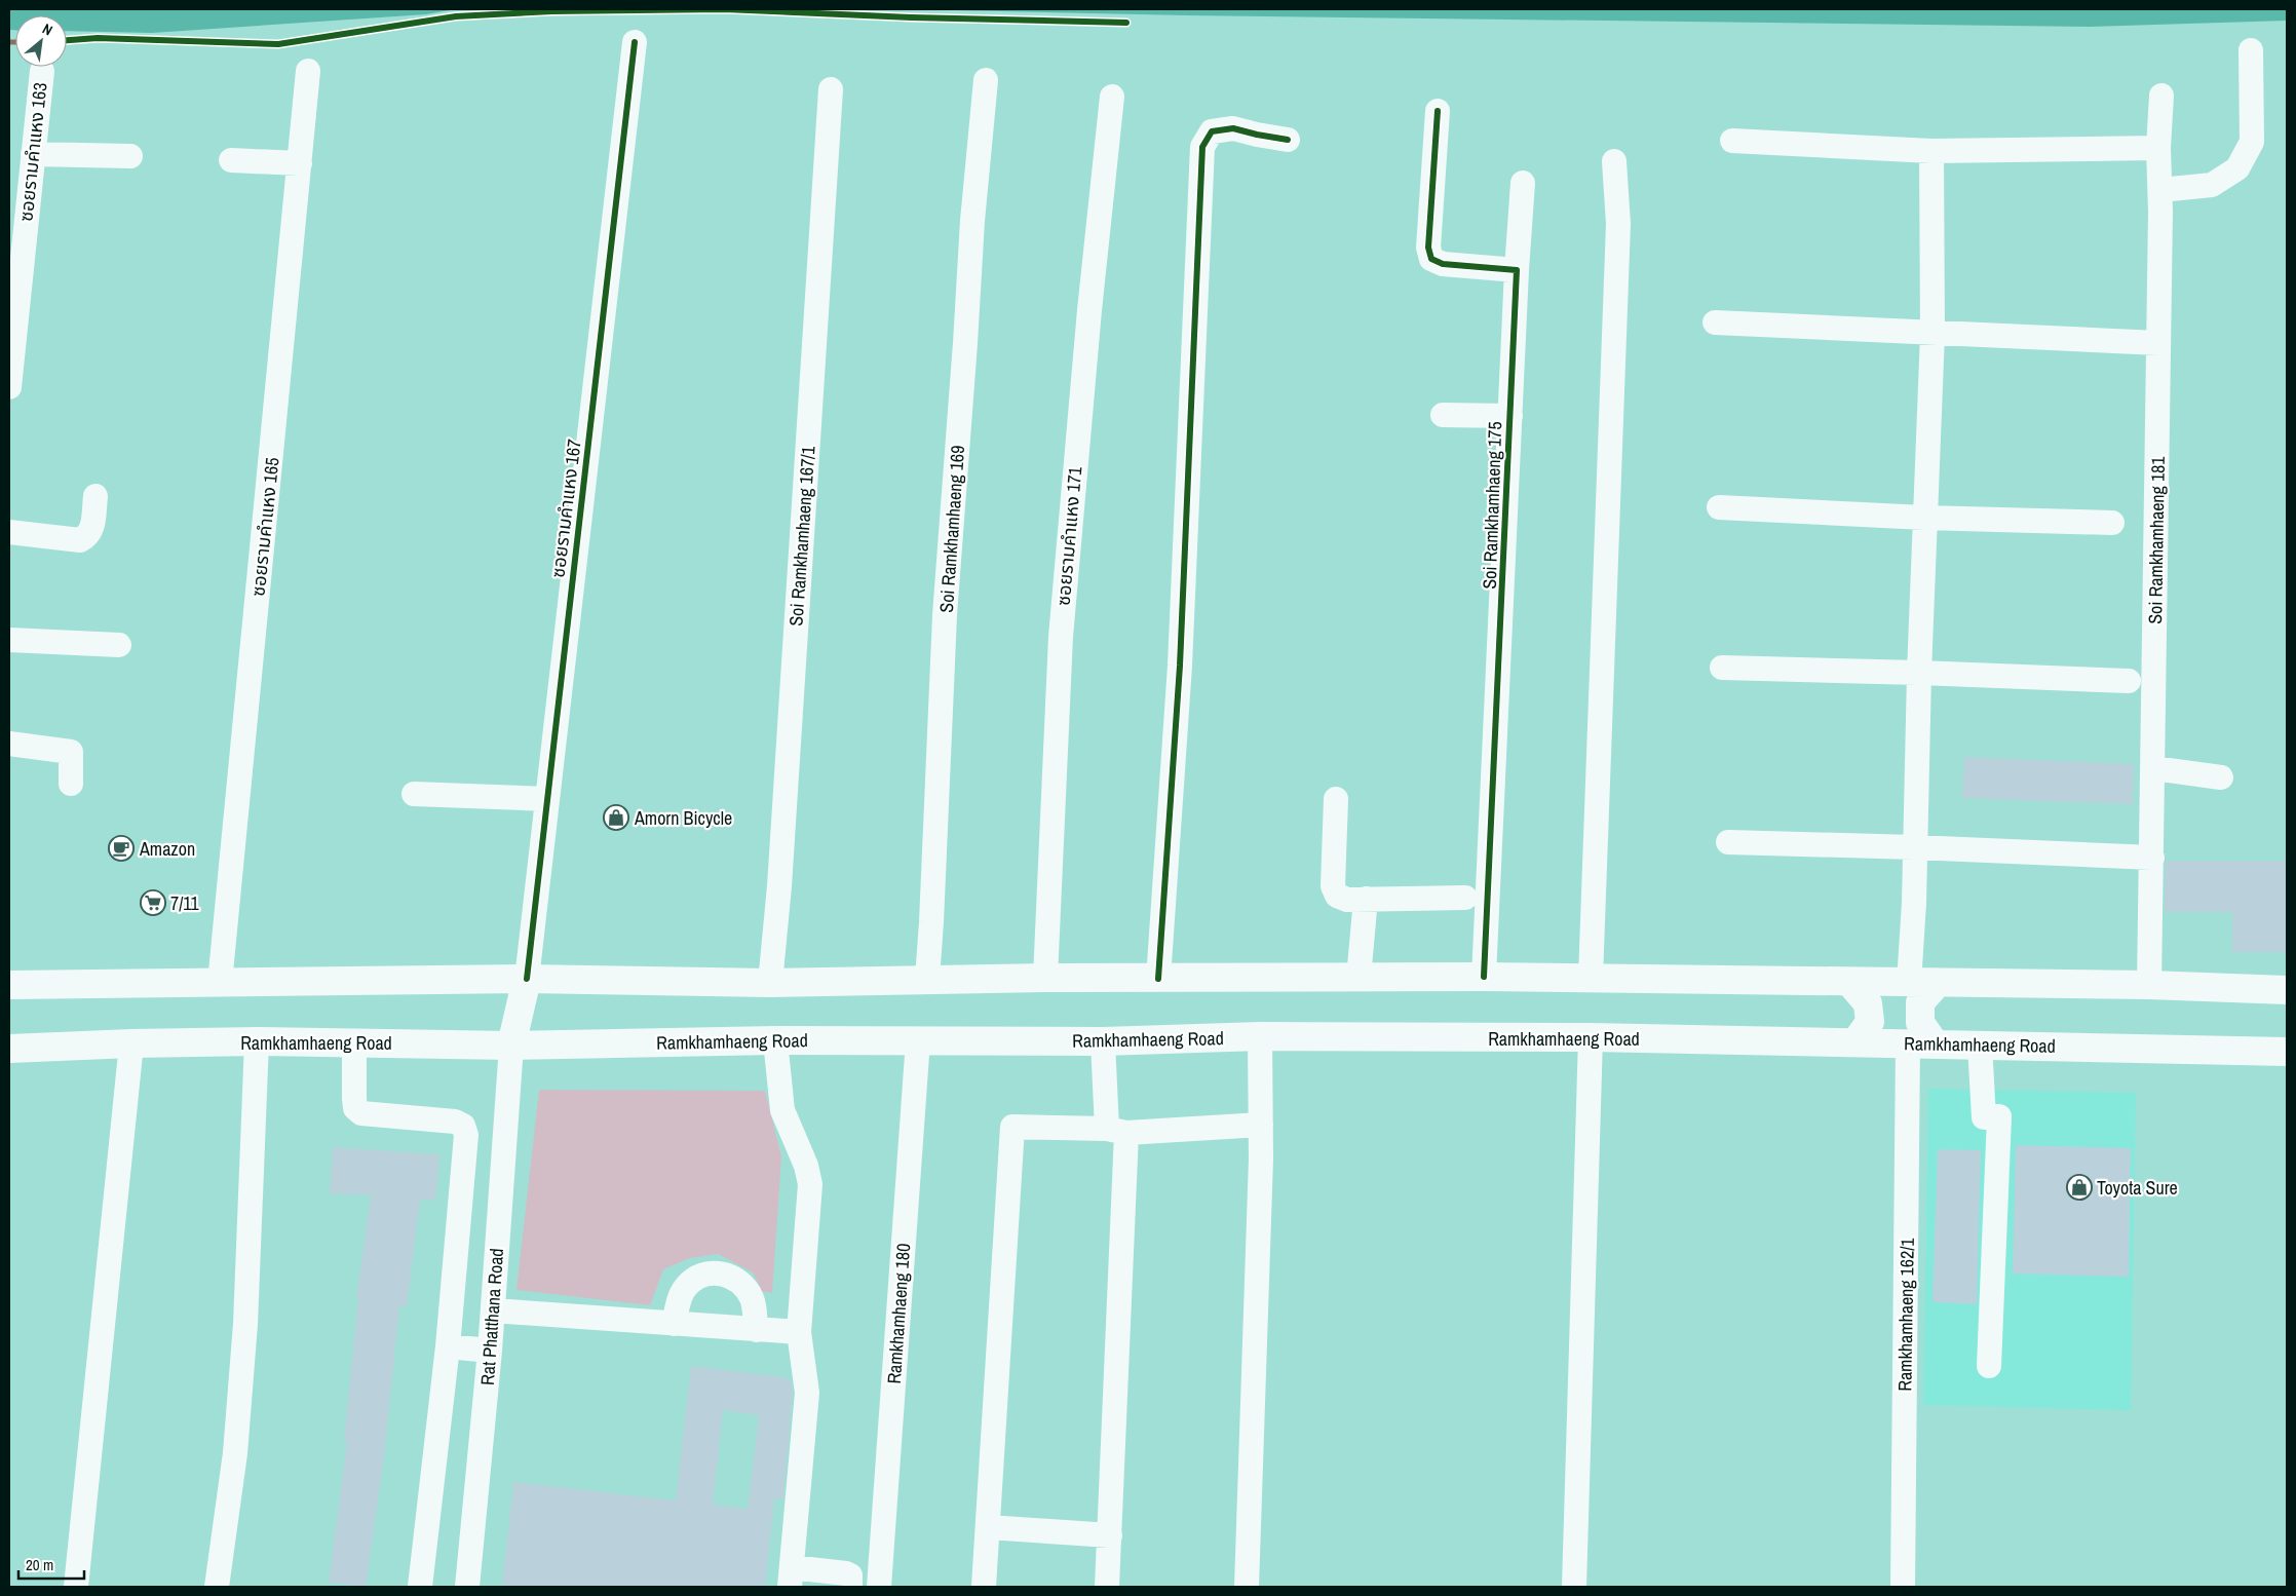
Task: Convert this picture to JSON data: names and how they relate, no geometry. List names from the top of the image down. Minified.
{"streets":{"main road":["Ramkhamhaeng Road"],"street":["ซอยรามคำแหง 163","Soi Ramkhamhaeng 175","ซอยรามคำแหง 167","ซอยรามคำแหง 165","Soi Ramkhamhaeng 169","Soi Ramkhamhaeng 167/1","ซอยรามคำแหง 171","Soi Ramkhamhaeng 181","Ramkhamhaeng 180","Ramkhamhaeng 162/1","Rat Phatthana Road"]},"crossings":[["Ramkhamhaeng Road","Ramkhamhaeng 180"],["Ramkhamhaeng Road","Ramkhamhaeng 162/1"],["Ramkhamhaeng Road","Rat Phatthana Road"]],"places":{"shop":["Amorn Bicycle","Toyota Sure"],"cafe":["Amazon"],"supermarket":["7/11"]},"scale_bar":"20 m","north":"top right"}
